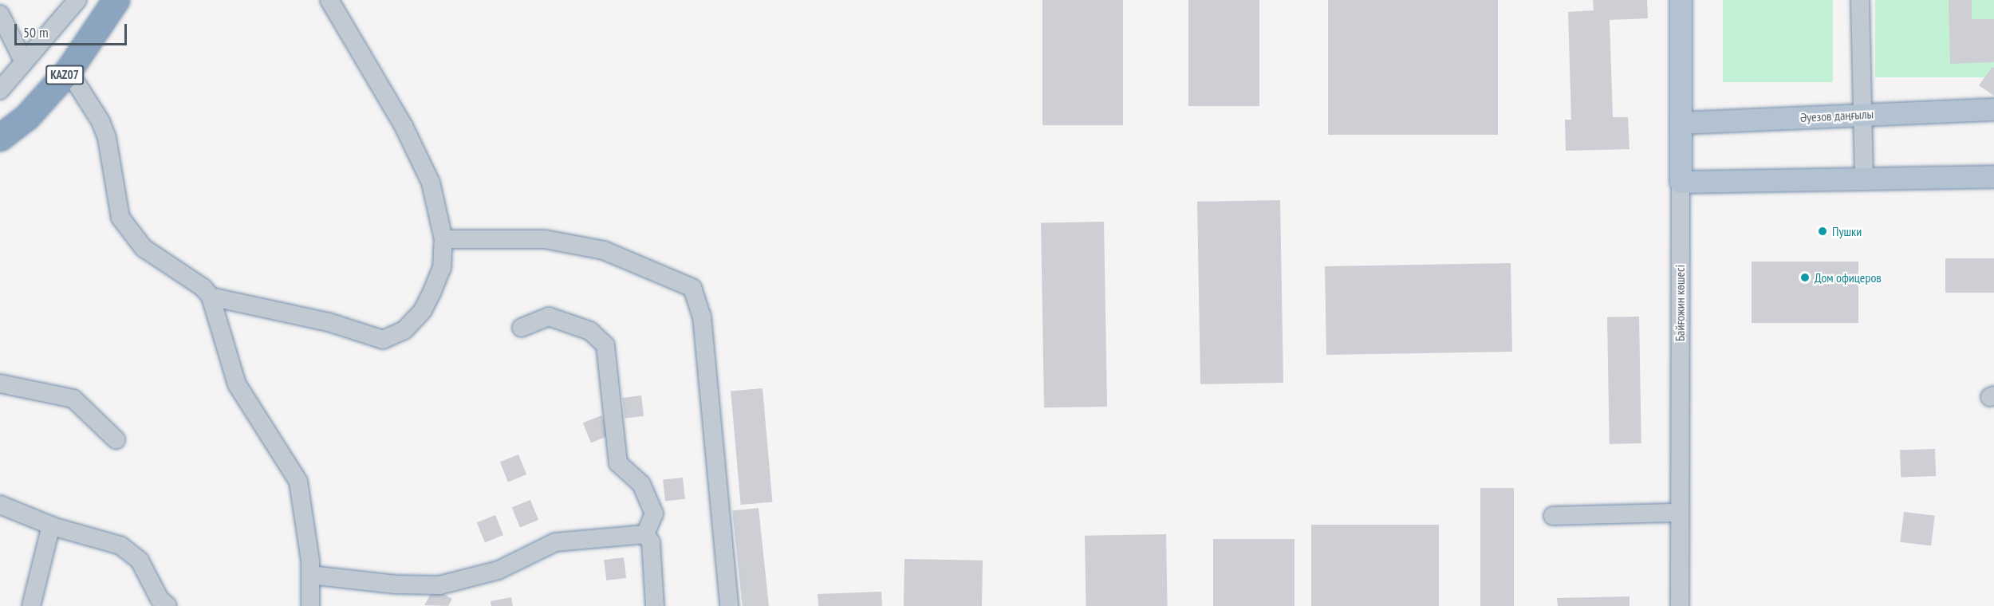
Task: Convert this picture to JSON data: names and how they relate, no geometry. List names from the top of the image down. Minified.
{"streets":{"highway":["KAZ07"],"main road":["Әуезов даңғылы","Байғожин көшесі"]},"crossings":[["Әуезов даңғылы","Байғожин көшесі"]],"places":["Пушки","Дом офицеров"],"scale_bar":"50 m"}
